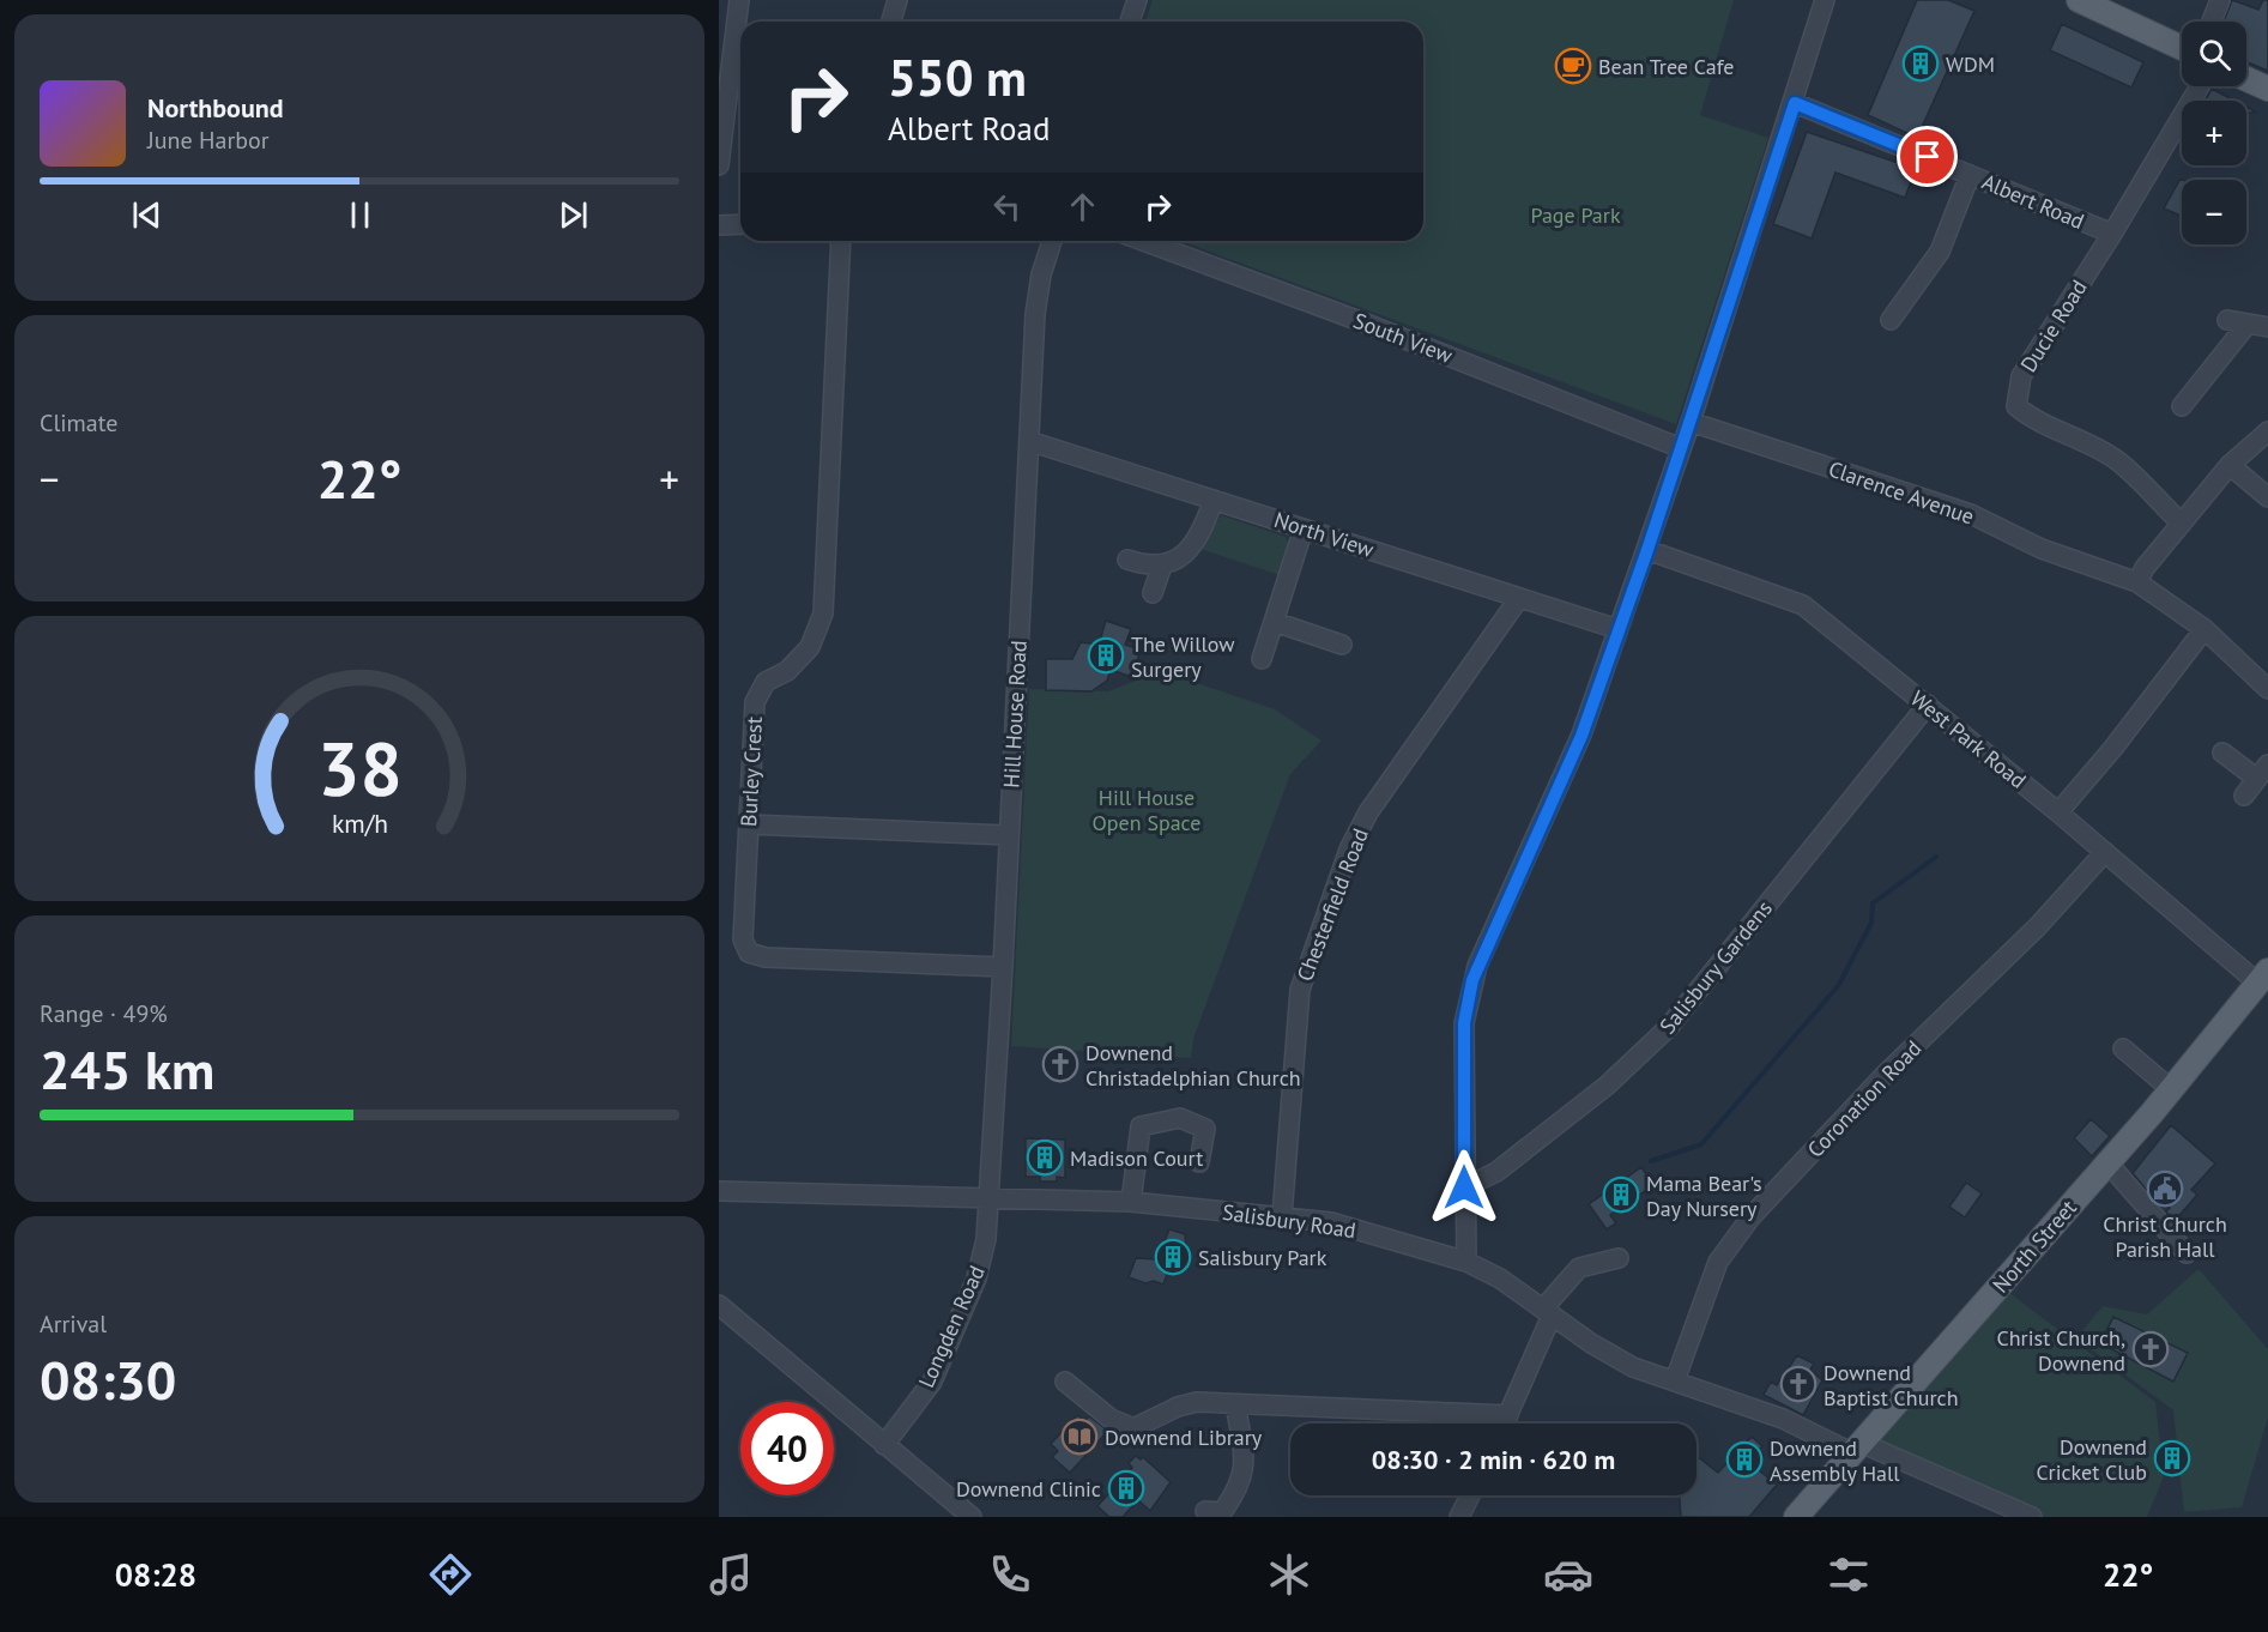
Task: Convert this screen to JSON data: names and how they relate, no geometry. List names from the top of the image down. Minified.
{"streets":{"main road":["North Street"],"street":["Albert Road","Ducie Road","South View","Clarence Avenue","North View","Hill House Road","West Park Road","Burley Crest","Chesterfield Road","Salisbury Gardens","Coronation Road","Salisbury Road","Longden Road"]},"crossings":[["Albert Road","Ducie Road"],["North View","Hill House Road"],["North View","Chesterfield Road"],["Hill House Road","Burley Crest"],["Hill House Road","Salisbury Road"],["Hill House Road","Longden Road"],["West Park Road","Salisbury Gardens"],["West Park Road","Coronation Road"],["West Park Road","North Street"],["Chesterfield Road","Salisbury Road"],["Coronation Road","Salisbury Road"],["Salisbury Road","North Street"],["Salisbury Road","Longden Road"]],"parks":["Page Park","Hill House Open Space"],"places":{"building":["WDM","The Willow Surgery","Madison Court","Mama Bear's Day Nursery","Salisbury Park","Downend Cricket Club","Downend Assembly Hall","Downend Clinic"],"cafe":["Bean Tree Cafe"],"church":["Downend Christadelphian Church","Christ Church, Downend","Downend Baptist Church"],"public building":["Christ Church Parish Hall"],"library":["Downend Library"]},"page":{"map_buttons":["+","−"],"turn":["550 m","Albert Road"],"song":["Northbound","June Harbor"],"tile":["Climate",["Range · 49%","245 km"],["Arrival","08:30"]],"heat":["−","22°","+"],"limit":"40","trip":"08:30 · 2 min · 620 m","tabs":["08:28","22°"],"gauge":["38","km/h"]}}
